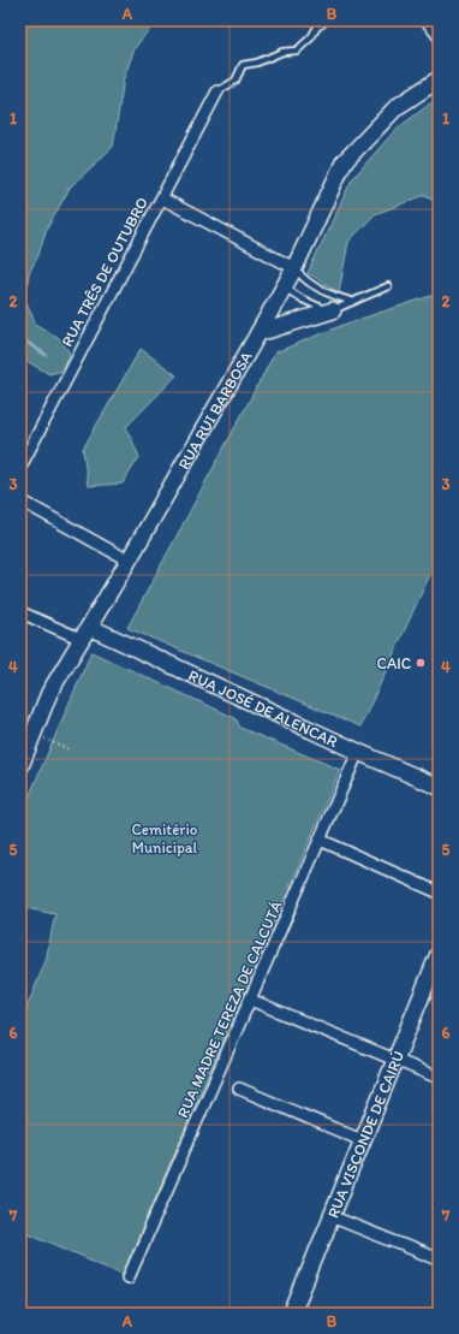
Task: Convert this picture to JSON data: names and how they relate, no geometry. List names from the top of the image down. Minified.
{"streets":{"main road":["RUA RUI BARBOSA","RUA JOSÉ DE ALENCAR","RUA VISCONDE DE CAIRÚ"],"street":["RUA TRÊS DE OUTUBRO","RUA MADRE TEREZA DE CALCUTÁ"]},"crossings":[["RUA RUI BARBOSA","RUA JOSÉ DE ALENCAR"],["RUA JOSÉ DE ALENCAR","RUA MADRE TEREZA DE CALCUTÁ"]],"parks":["Cemitério Municipal"],"places":["CAIC"],"grid":{"columns":["A","B"],"rows":["1","2","3","4","5","6","7"]}}
